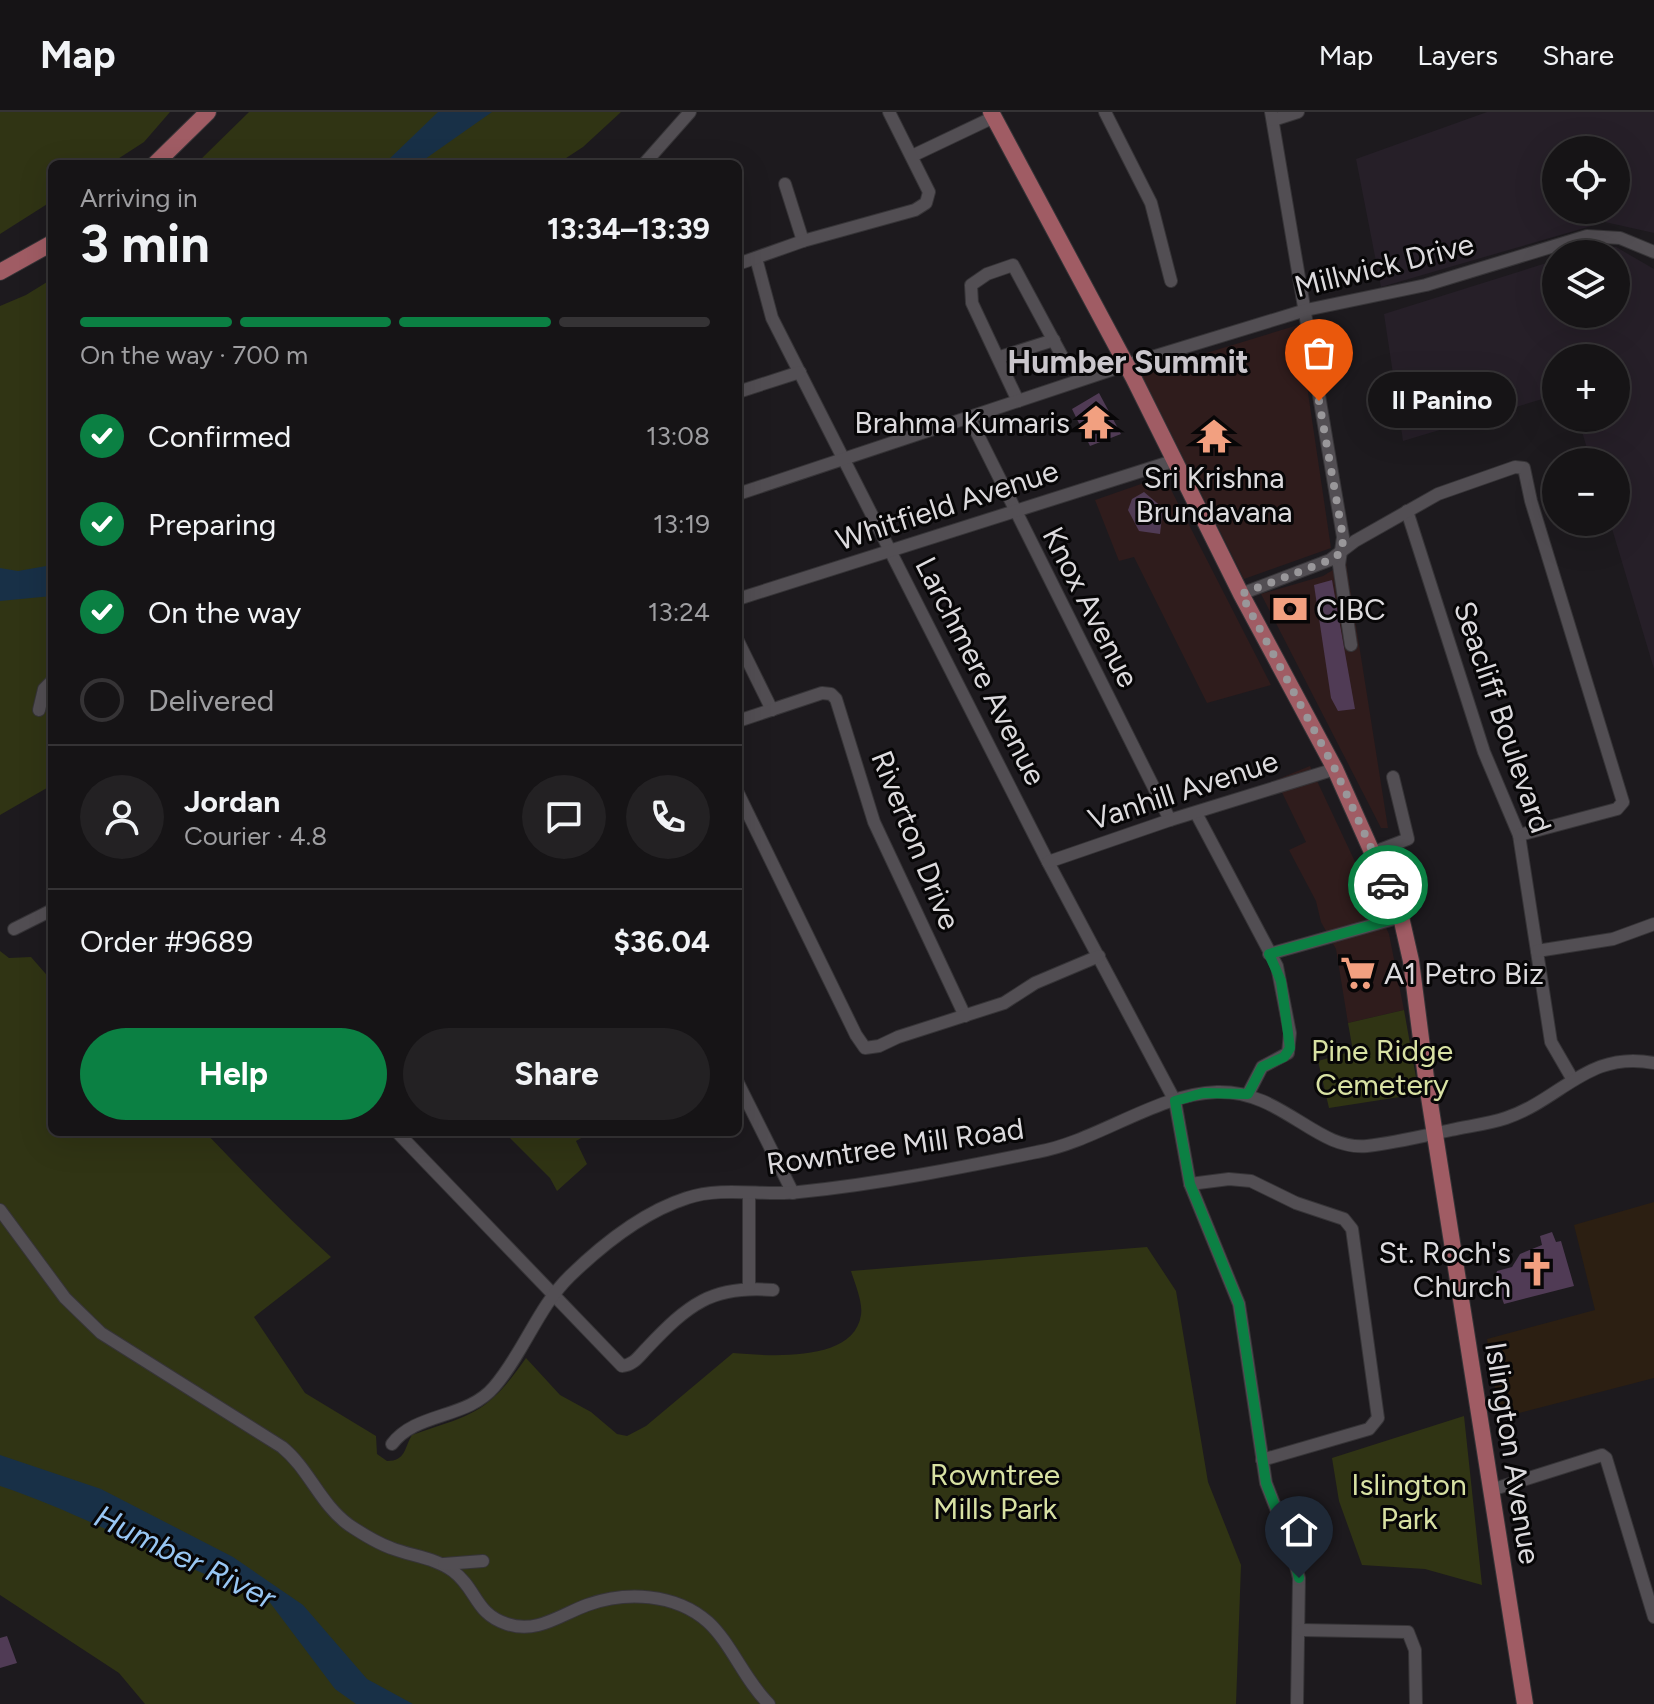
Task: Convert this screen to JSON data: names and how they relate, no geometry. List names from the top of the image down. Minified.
{"streets":{"main road":["Islington Avenue"],"street":["Millwick Drive","Whitfield Avenue","Knox Avenue","Larchmere Avenue","Seacliff Boulevard","Vanhill Avenue","Riverton Drive","Rowntree Mill Road"]},"crossings":[["Millwick Drive","Knox Avenue"],["Millwick Drive","Larchmere Avenue"],["Millwick Drive","Islington Avenue"],["Whitfield Avenue","Knox Avenue"],["Whitfield Avenue","Larchmere Avenue"],["Whitfield Avenue","Islington Avenue"],["Knox Avenue","Vanhill Avenue"],["Larchmere Avenue","Vanhill Avenue"],["Larchmere Avenue","Rowntree Mill Road"],["Seacliff Boulevard","Rowntree Mill Road"],["Vanhill Avenue","Islington Avenue"],["Rowntree Mill Road","Islington Avenue"]],"districts":["Humber Summit"],"water":["Humber River"],"parks":["Pine Ridge Cemetery","Rowntree Mills Park","Islington Park"],"places":{"other":["Il Panino"],"temple":["Brahma Kumaris","Sri Krishna Brundavana"],"bank":["CIBC"],"supermarket":["A1 Petro Biz"],"church":["St. Roch's Church"]},"page":{"header":"Map","nav":["Map","Layers","Share"],"map_buttons":["+","−"],"heading":["3 min","Arriving in","13:34–13:39"],"panel":["Jordan","Courier · 4.8","Order #9689","$36.04"],"bar":"On the way · 700 m","bubble":"Il Panino","list":[["Confirmed","13:08"],["Preparing","13:19"],["On the way","13:24"],"Delivered"],"buttons":["Help","Share"]}}
